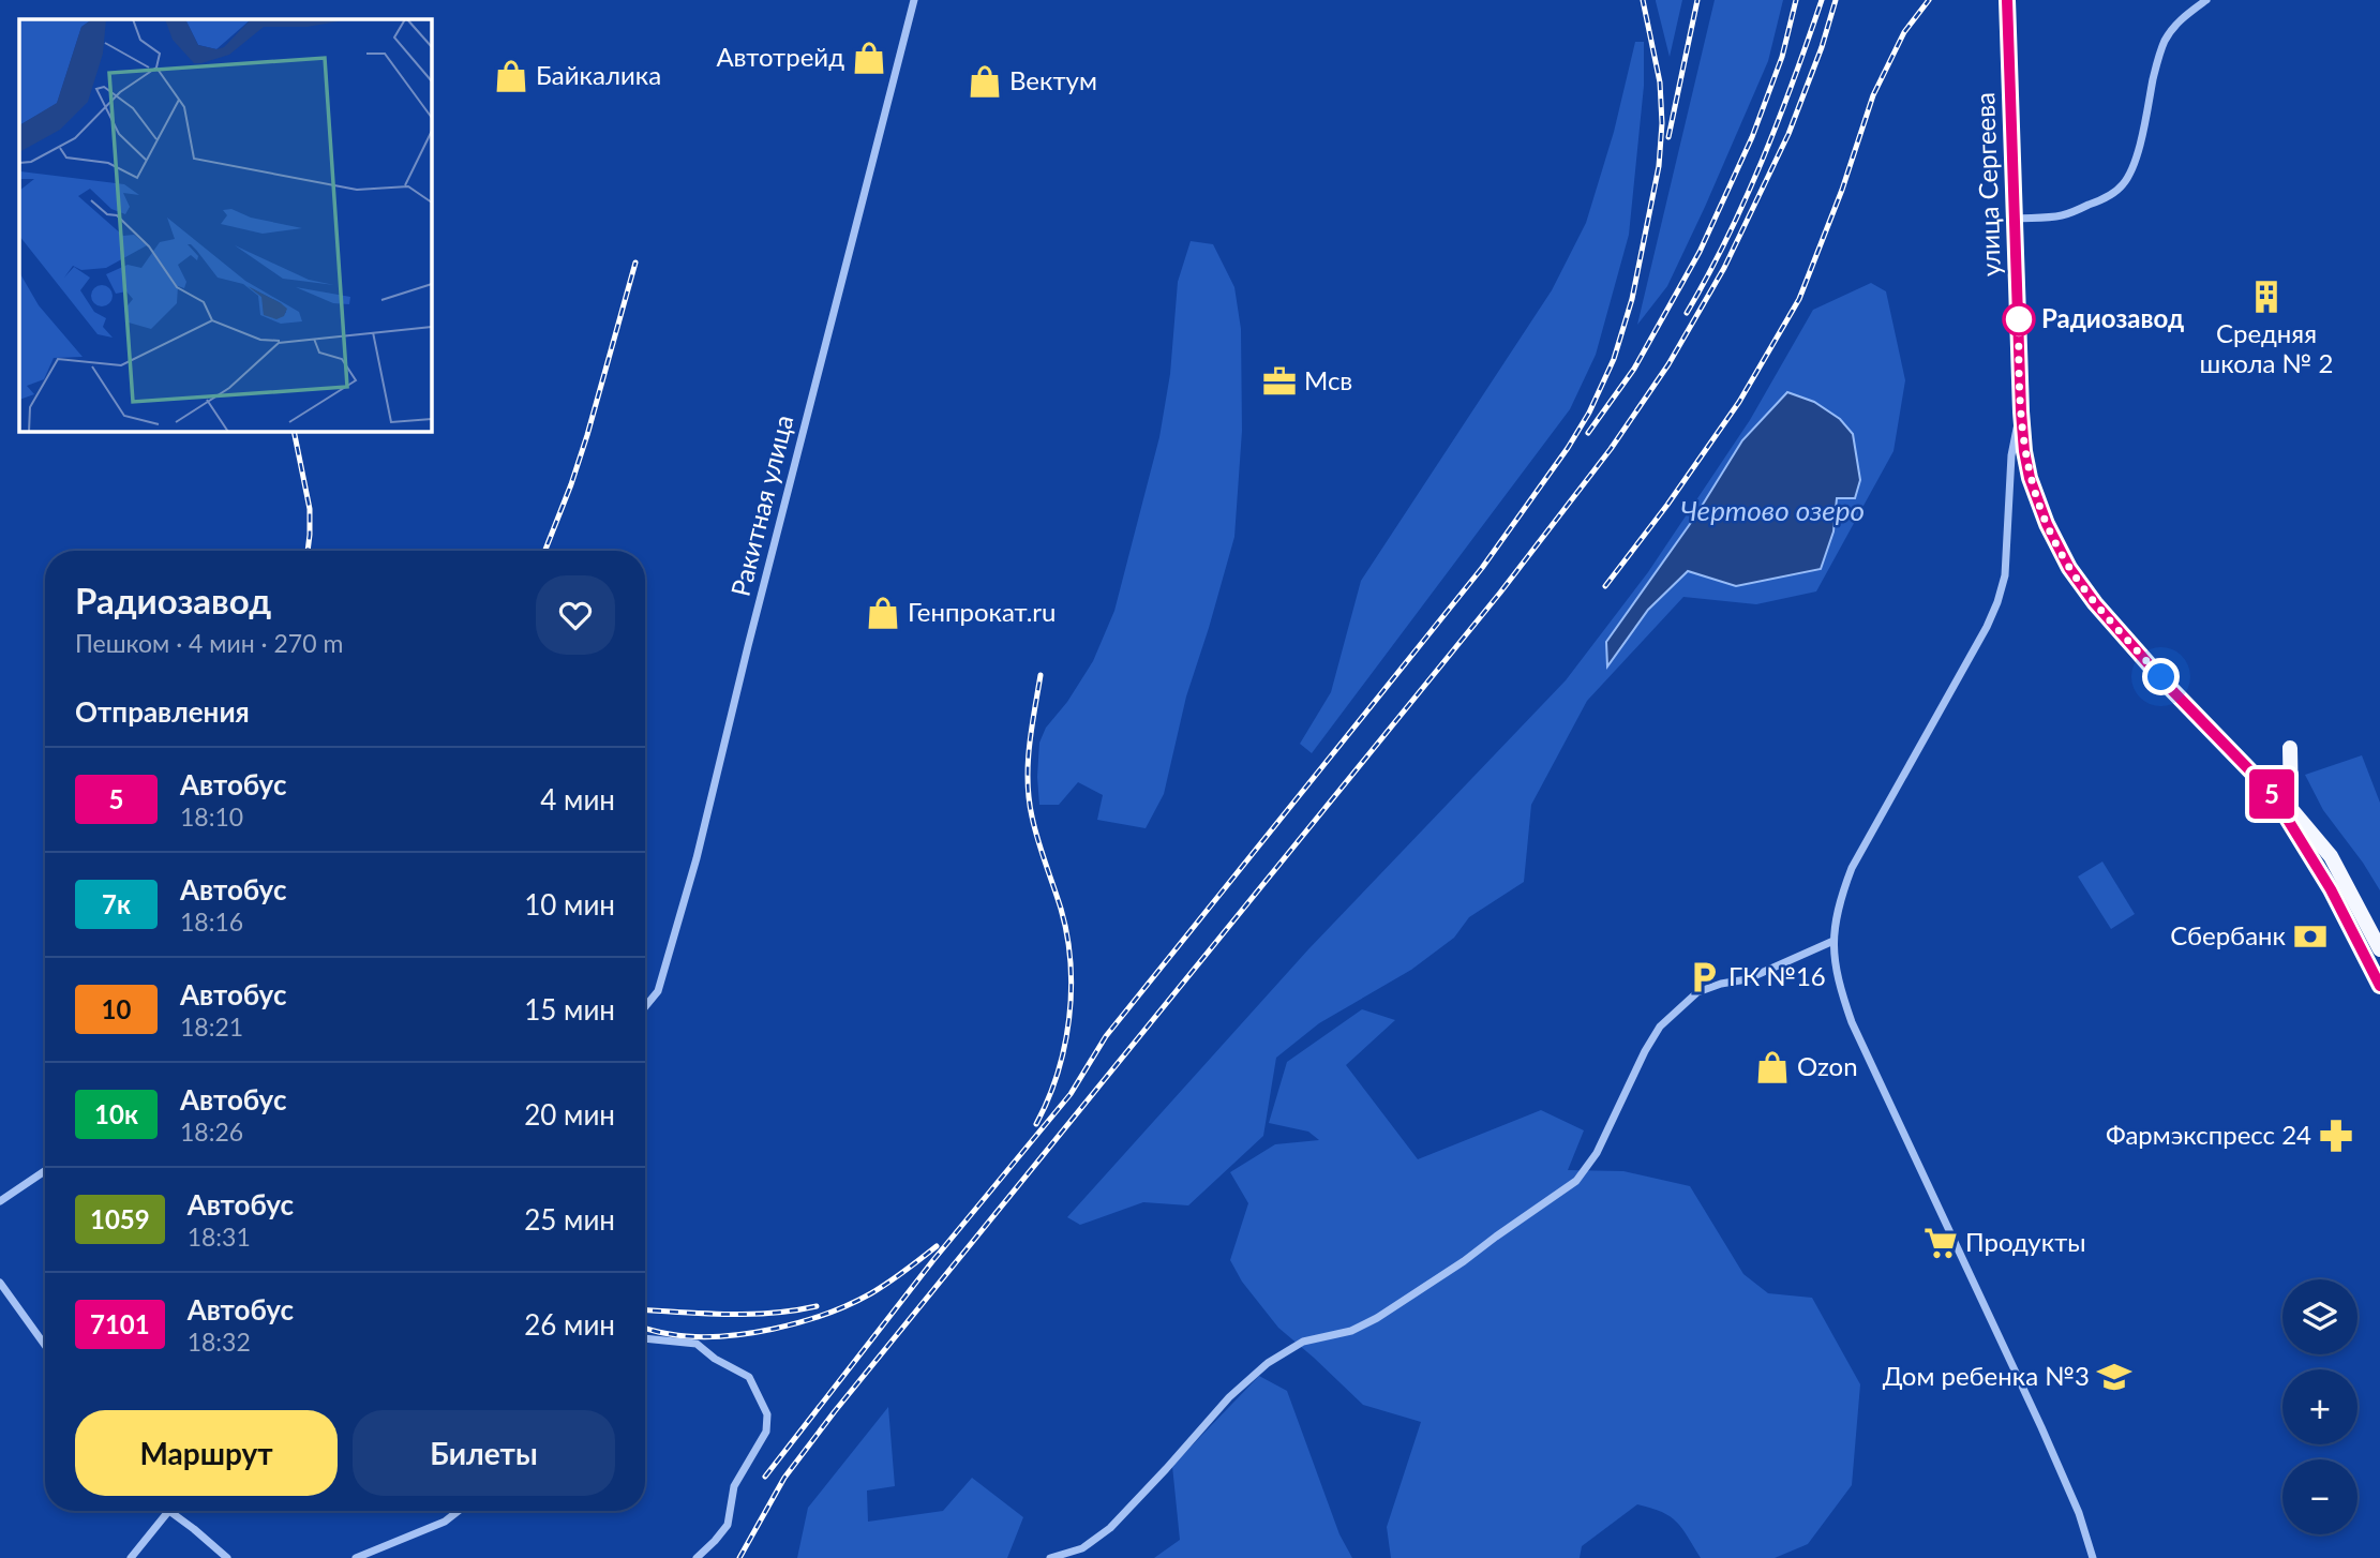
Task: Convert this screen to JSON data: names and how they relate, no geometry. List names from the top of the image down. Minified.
{"streets":{"main road":["улица Сергеева"],"street":["Ракитная улица"]},"water":["Чертово озеро"],"places":{"shop":["Автотрейд","Байкалика","Вектум","Генпрокат.ru","Ozon"],"building":["Средняя школа № 2"],"other":["Радиозавод"],"office":["Мсв"],"bank":["Сбербанк"],"parking":["ГК №16"],"pharmacy":["Фармэкспресс 24"],"supermarket":["Продукты"],"school or university":["Дом ребенка №3"]},"lines":["bus line 5"],"page":{"on_map":"5","heading":[["Радиозавод","Пешком · 4 мин · 270 m"],"Отправления"],"list":[{"mark":"5","name":"Автобус","note":"18:10","value":"4 мин"},{"mark":"7к","name":"Автобус","note":"18:16","value":"10 мин"},{"mark":"10","name":"Автобус","note":"18:21","value":"15 мин"},{"mark":"10к","name":"Автобус","note":"18:26","value":"20 мин"},{"mark":"1059","name":"Автобус","note":"18:31","value":"25 мин"},{"mark":"7101","name":"Автобус","note":"18:32","value":"26 мин"}],"map_buttons":["+","−"],"buttons":["Маршрут","Билеты"]}}
